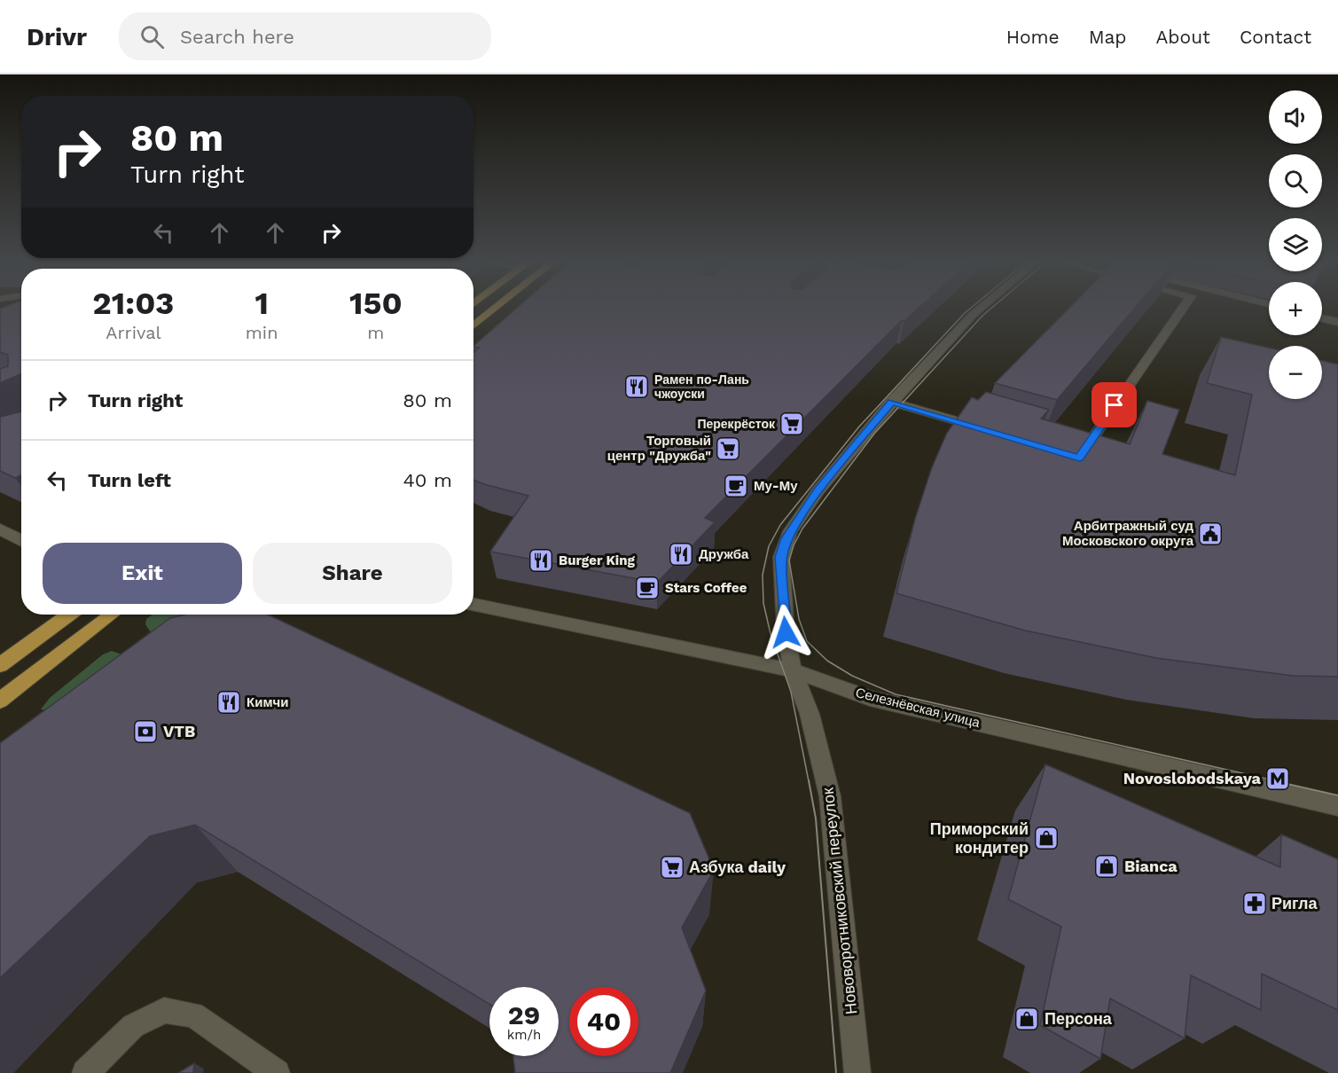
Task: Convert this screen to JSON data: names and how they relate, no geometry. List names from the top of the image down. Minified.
{"streets":{"street":["Селезнёвская улица","Нововоротниковский переулок"]},"crossings":[["Селезнёвская улица","Нововоротниковский переулок"]],"places":{"restaurant":["Рамен по-Лань чжоуски","Дружба","Burger King","Кимчи"],"supermarket":["Перекрёсток","Торговый центр \"Дружба\"","Азбука daily"],"cafe":["Му-Му","Stars Coffee"],"public building":["Арбитражный суд Московского округа"],"bank":["VTB"],"metro station":["Novoslobodskaya"],"shop":["Приморский кондитер","Bianca","Персона"],"pharmacy":["Ригла"]},"page":{"header":"Drivr","search":"Search here","nav":["Home","Map","About","Contact"],"map_buttons":["+","−"],"turn":["80 m","Turn right"],"eta":["21:03","Arrival","1","min","150","m"],"list":[{"name":"Turn right","value":"80 m"},{"name":"Turn left","value":"40 m"}],"buttons":["Exit","Share"],"speed":"29 km/h","limit":"40"}}
